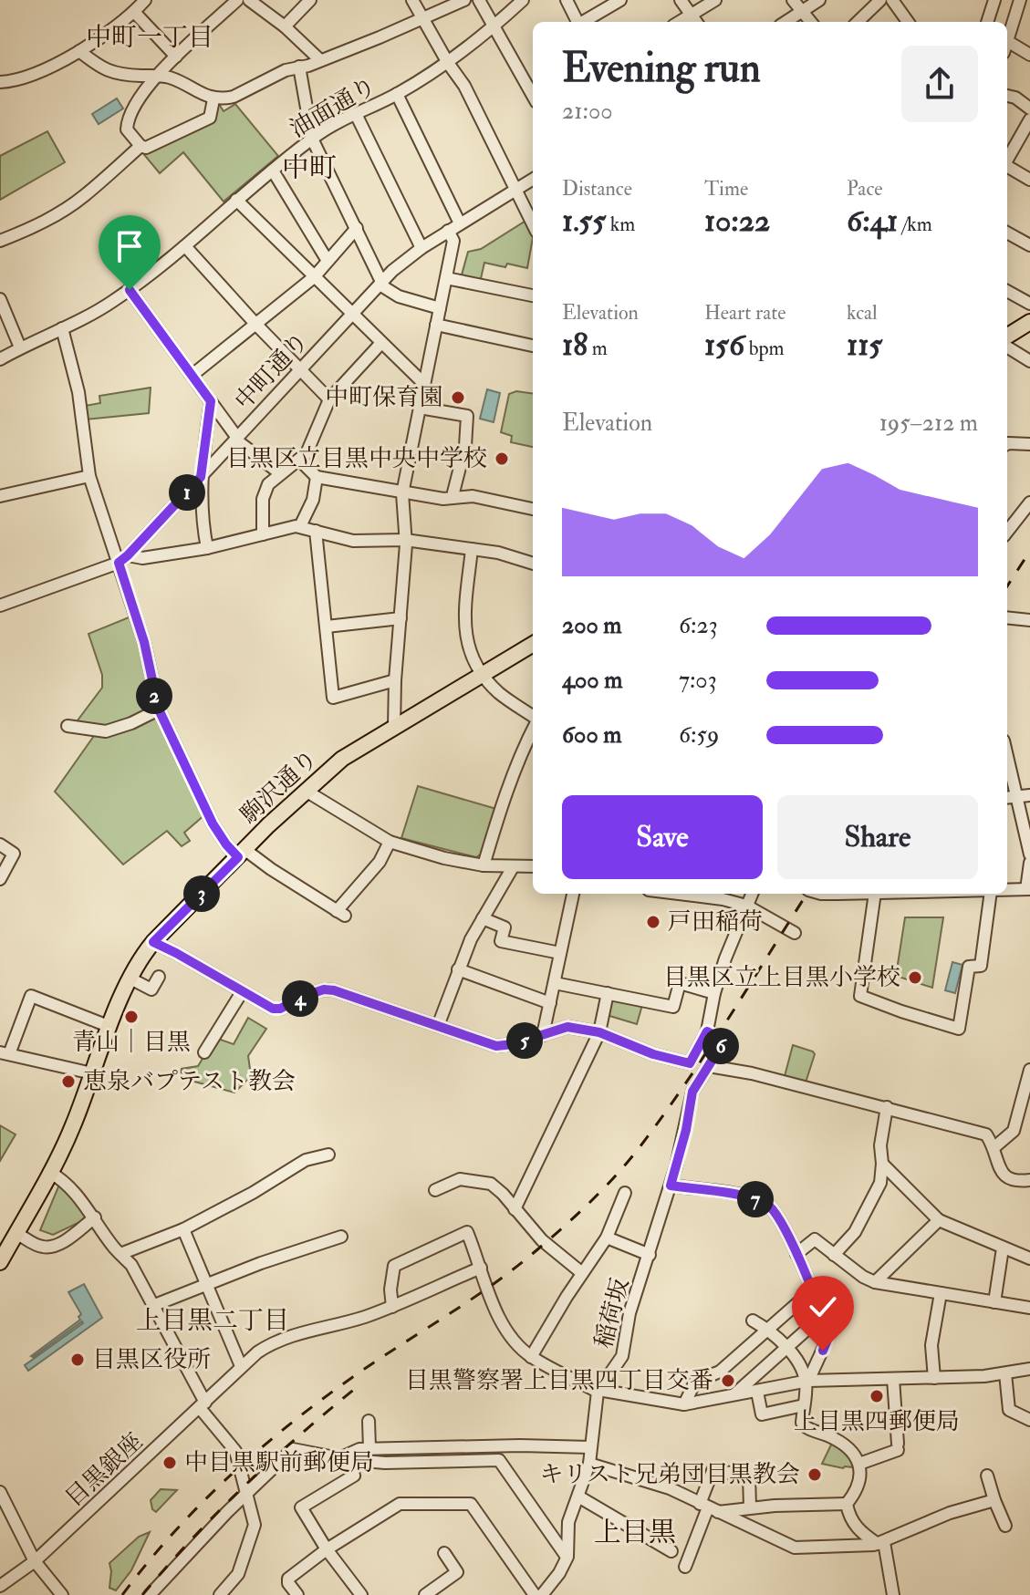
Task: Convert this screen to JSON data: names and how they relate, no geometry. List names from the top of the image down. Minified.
{"streets":{"main road":["駒沢通り"],"street":["油面通り","中町通り","稲荷坂","目黒銀座"]},"districts":["中町一丁目","中町","上目黒二丁目","上目黒"],"places":["中町保育園","目黒区立目黒中央中学校","戸田稲荷","目黒区立上目黒小学校","青山｜目黒","恵泉バプテスト教会","目黒区役所","目黒警察署上目黒四丁目交番","上目黒四郵便局","中目黒駅前郵便局","キリスト兄弟団目黒教会"],"page":{"heading":["Evening run","21:00"],"stats":[["Distance","1.55 km"],["Time","10:22"],["Pace","6:41 /km"],["Elevation","18 m"],["Heart rate","156 bpm"],["kcal","115"]],"chart":["Elevation","195–212 m"],"pins":["1","2","3","4","5","6","7"],"list":[{"name":"200 m","note":"6:23"},{"name":"400 m","note":"7:03"},{"name":"600 m","note":"6:59"}],"buttons":["Save","Share"]}}
